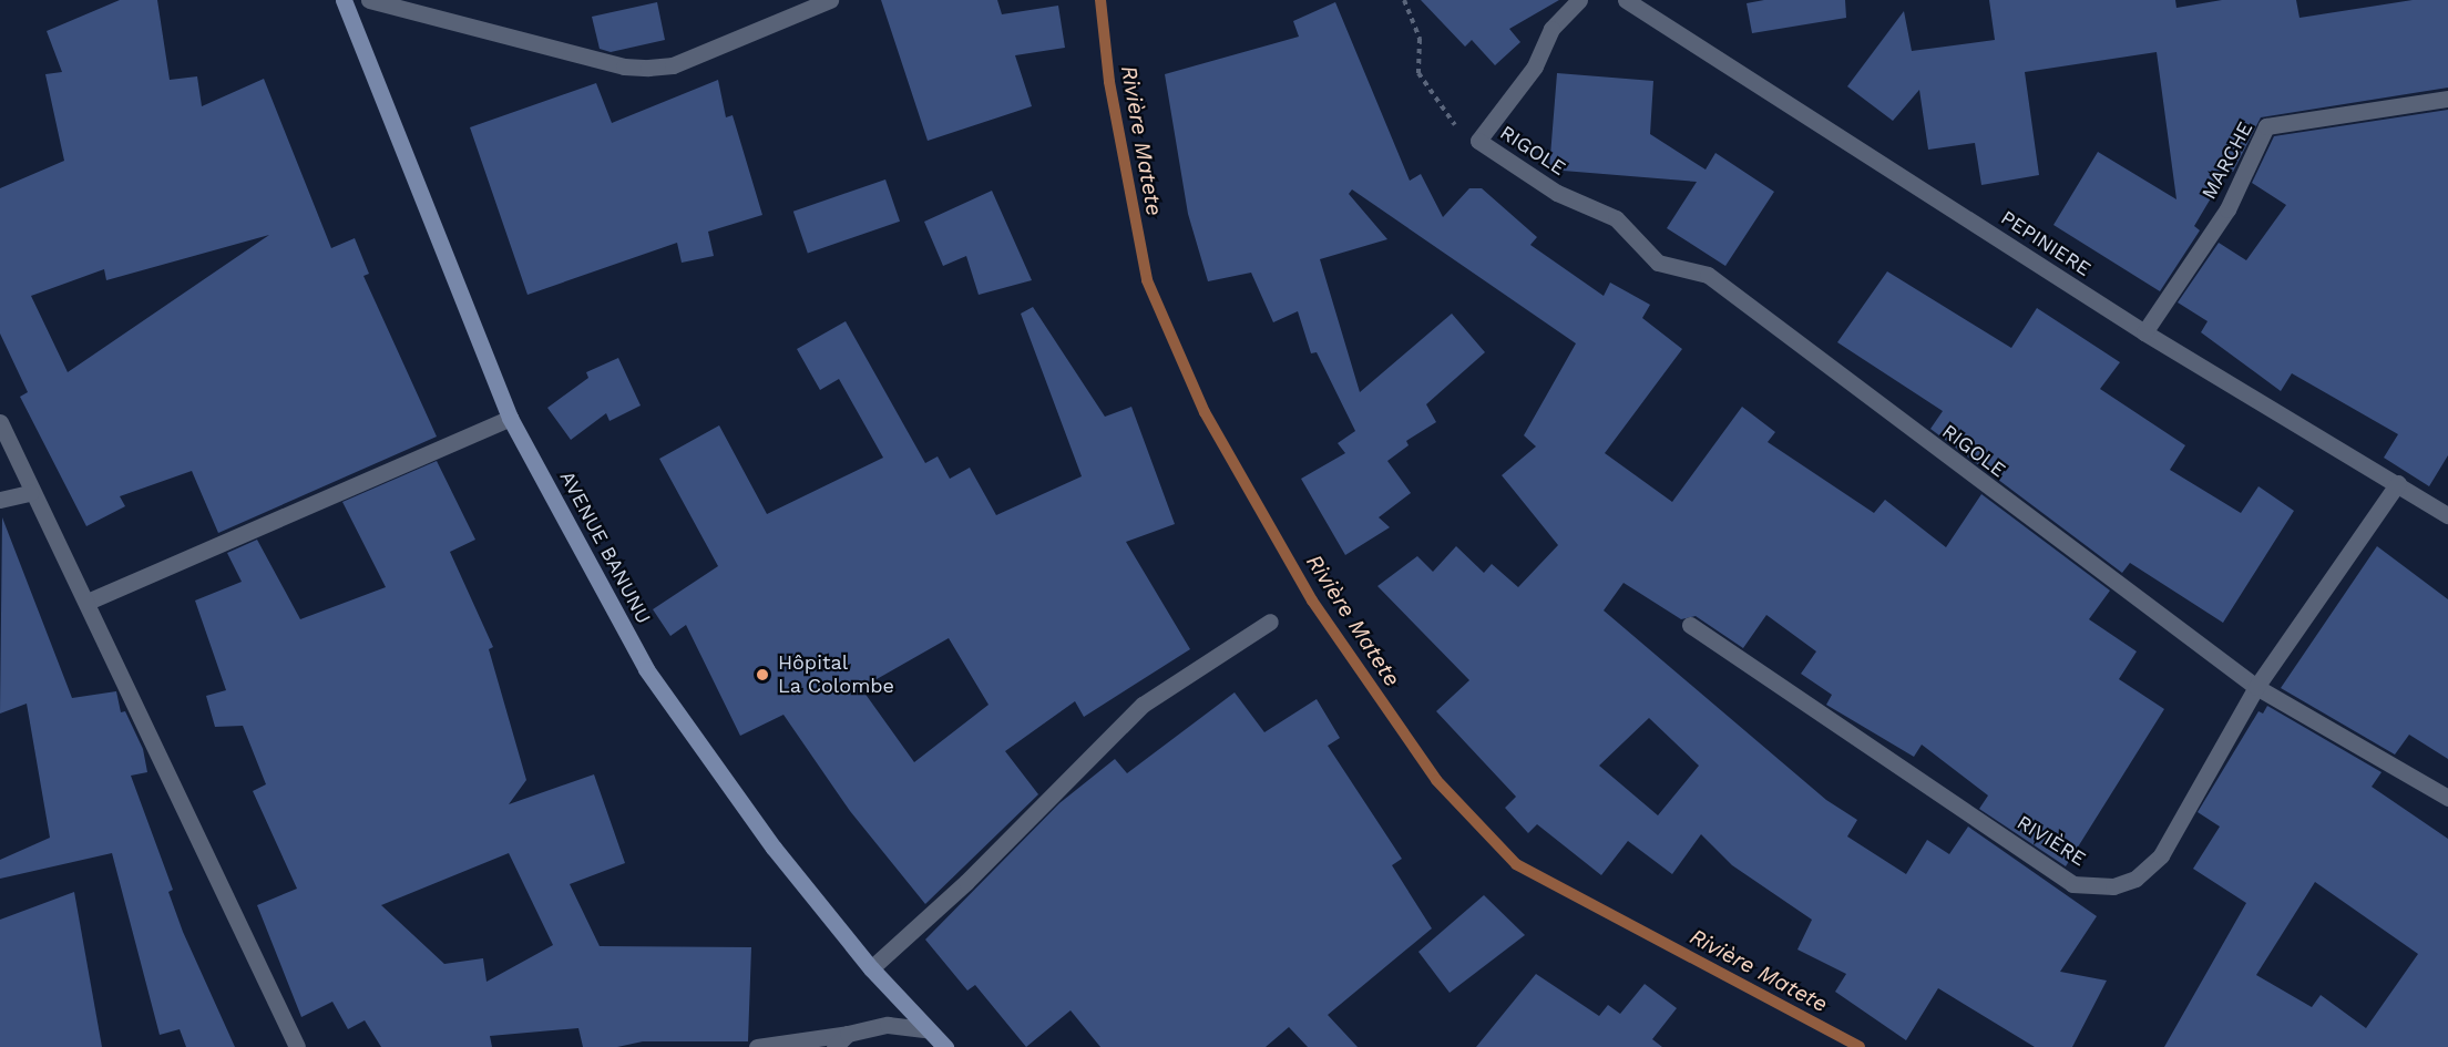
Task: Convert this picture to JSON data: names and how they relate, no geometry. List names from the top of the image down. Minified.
{"streets":{"street":["RIGOLE","MARCHE","PEPINIERE","AVENUE BANUNU","RIVIÈRE"]},"crossings":[["RIGOLE","RIVIÈRE"],["MARCHE","PEPINIERE"],["PEPINIERE","RIVIÈRE"]],"water":["Rivière Matete"],"places":["Hôpital La Colombe"]}
